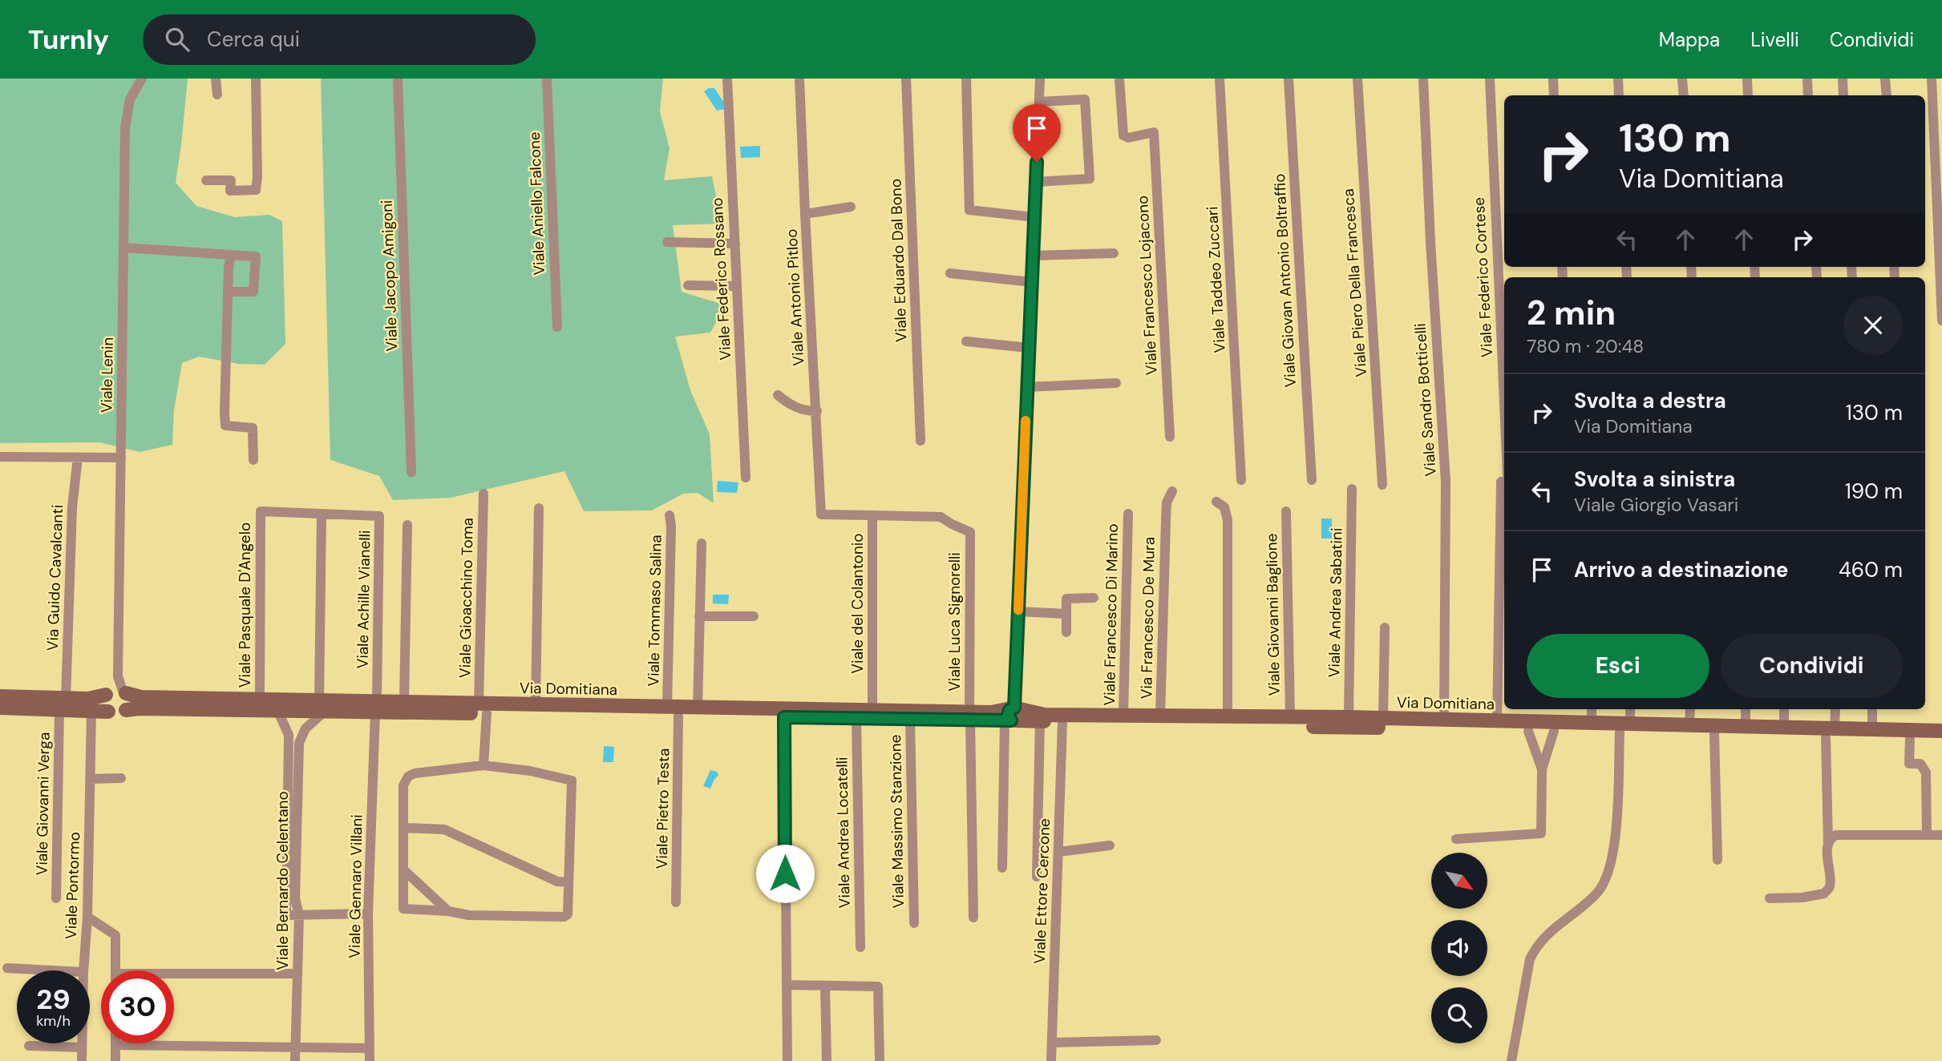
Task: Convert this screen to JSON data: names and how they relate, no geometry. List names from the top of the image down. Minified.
{"streets":{"main road":["Via Domitiana"],"street":["Viale Aniello Falcone","Viale Eduardo Dal Bono","Viale Jacopo Amigoni","Viale Federico Cortese","Viale Federico Rossano","Viale Taddeo Zuccari","Viale Giovan Antonio Boltraffio","Viale Piero Della Francesca","Viale Francesco Lojacono","Viale Antonio Pitloo","Viale Lenin","Viale Sandro Botticelli","Via Guido Cavalcanti","Viale Gioacchino Toma","Viale Achille Vianelli","Viale Andrea Sabatini","Viale del Colantonio","Viale Pasquale D'Angelo","Viale Tommaso Salina","Viale Francesco Di Marino","Viale Giovanni Baglione","Via Francesco De Mura","Viale Luca Signorelli","Viale Giovanni Verga","Viale Pietro Testa","Viale Massimo Stanzione","Viale Andrea Locatelli","Viale Bernardo Celentano","Viale Pontormo","Viale Gennaro Villani","Viale Ettore Cercone"]},"crossings":[["Viale Antonio Pitloo","Viale del Colantonio"],["Viale Lenin","Via Domitiana"],["Viale Sandro Botticelli","Via Domitiana"],["Via Guido Cavalcanti","Via Domitiana"],["Via Guido Cavalcanti","Viale Giovanni Verga"],["Viale Gioacchino Toma","Via Domitiana"],["Viale Achille Vianelli","Viale Pasquale D'Angelo"],["Viale Achille Vianelli","Via Domitiana"],["Viale Achille Vianelli","Viale Gennaro Villani"],["Viale Andrea Sabatini","Via Domitiana"],["Viale del Colantonio","Viale Luca Signorelli"],["Viale del Colantonio","Via Domitiana"],["Viale Pasquale D'Angelo","Via Domitiana"],["Viale Tommaso Salina","Via Domitiana"],["Viale Francesco Di Marino","Via Domitiana"],["Viale Giovanni Baglione","Via Domitiana"],["Via Francesco De Mura","Via Domitiana"],["Viale Luca Signorelli","Via Domitiana"],["Via Domitiana","Viale Giovanni Verga"],["Via Domitiana","Viale Pietro Testa"],["Via Domitiana","Viale Massimo Stanzione"],["Via Domitiana","Viale Andrea Locatelli"],["Via Domitiana","Viale Bernardo Celentano"],["Via Domitiana","Viale Pontormo"],["Via Domitiana","Viale Gennaro Villani"],["Via Domitiana","Viale Ettore Cercone"]],"north":"bottom right","page":{"header":"Turnly","search":"Cerca qui","nav":["Mappa","Livelli","Condividi"],"turn":["130 m","Via Domitiana"],"heading":["2 min","780 m · 20:48"],"list":[{"name":"Svolta a destra","note":"Via Domitiana","value":"130 m"},{"name":"Svolta a sinistra","note":"Viale Giorgio Vasari","value":"190 m"},{"name":"Arrivo a destinazione","value":"460 m"}],"buttons":["Esci","Condividi"],"speed":"29 km/h","limit":"30"}}
